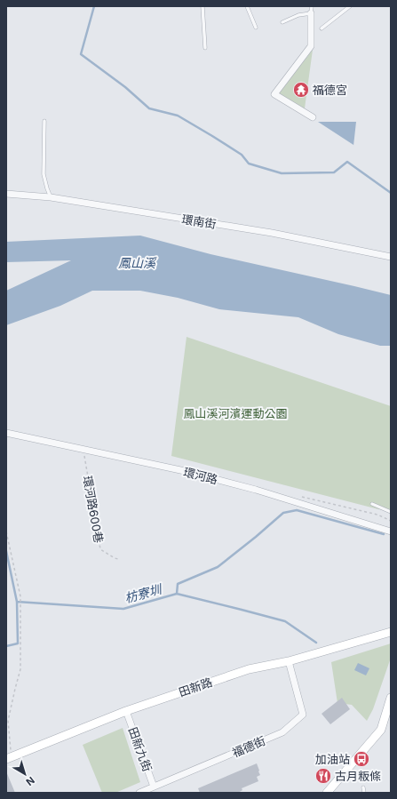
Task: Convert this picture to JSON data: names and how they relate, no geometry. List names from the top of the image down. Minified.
{"streets":{"main road":["田新路"],"street":["環南街","環河路","福德街","田新九街"],"path":["環河路600巷"]},"crossings":[["環河路","環河路600巷"],["田新路","福德街"],["田新路","田新九街"],["福德街","田新九街"]],"water":["鳳山溪","枋寮圳"],"parks":["鳳山溪河濱運動公園"],"places":{"temple":["福德宮"],"bus stop":["加油站"],"restaurant":["古月粄條"]},"north":"bottom right"}
